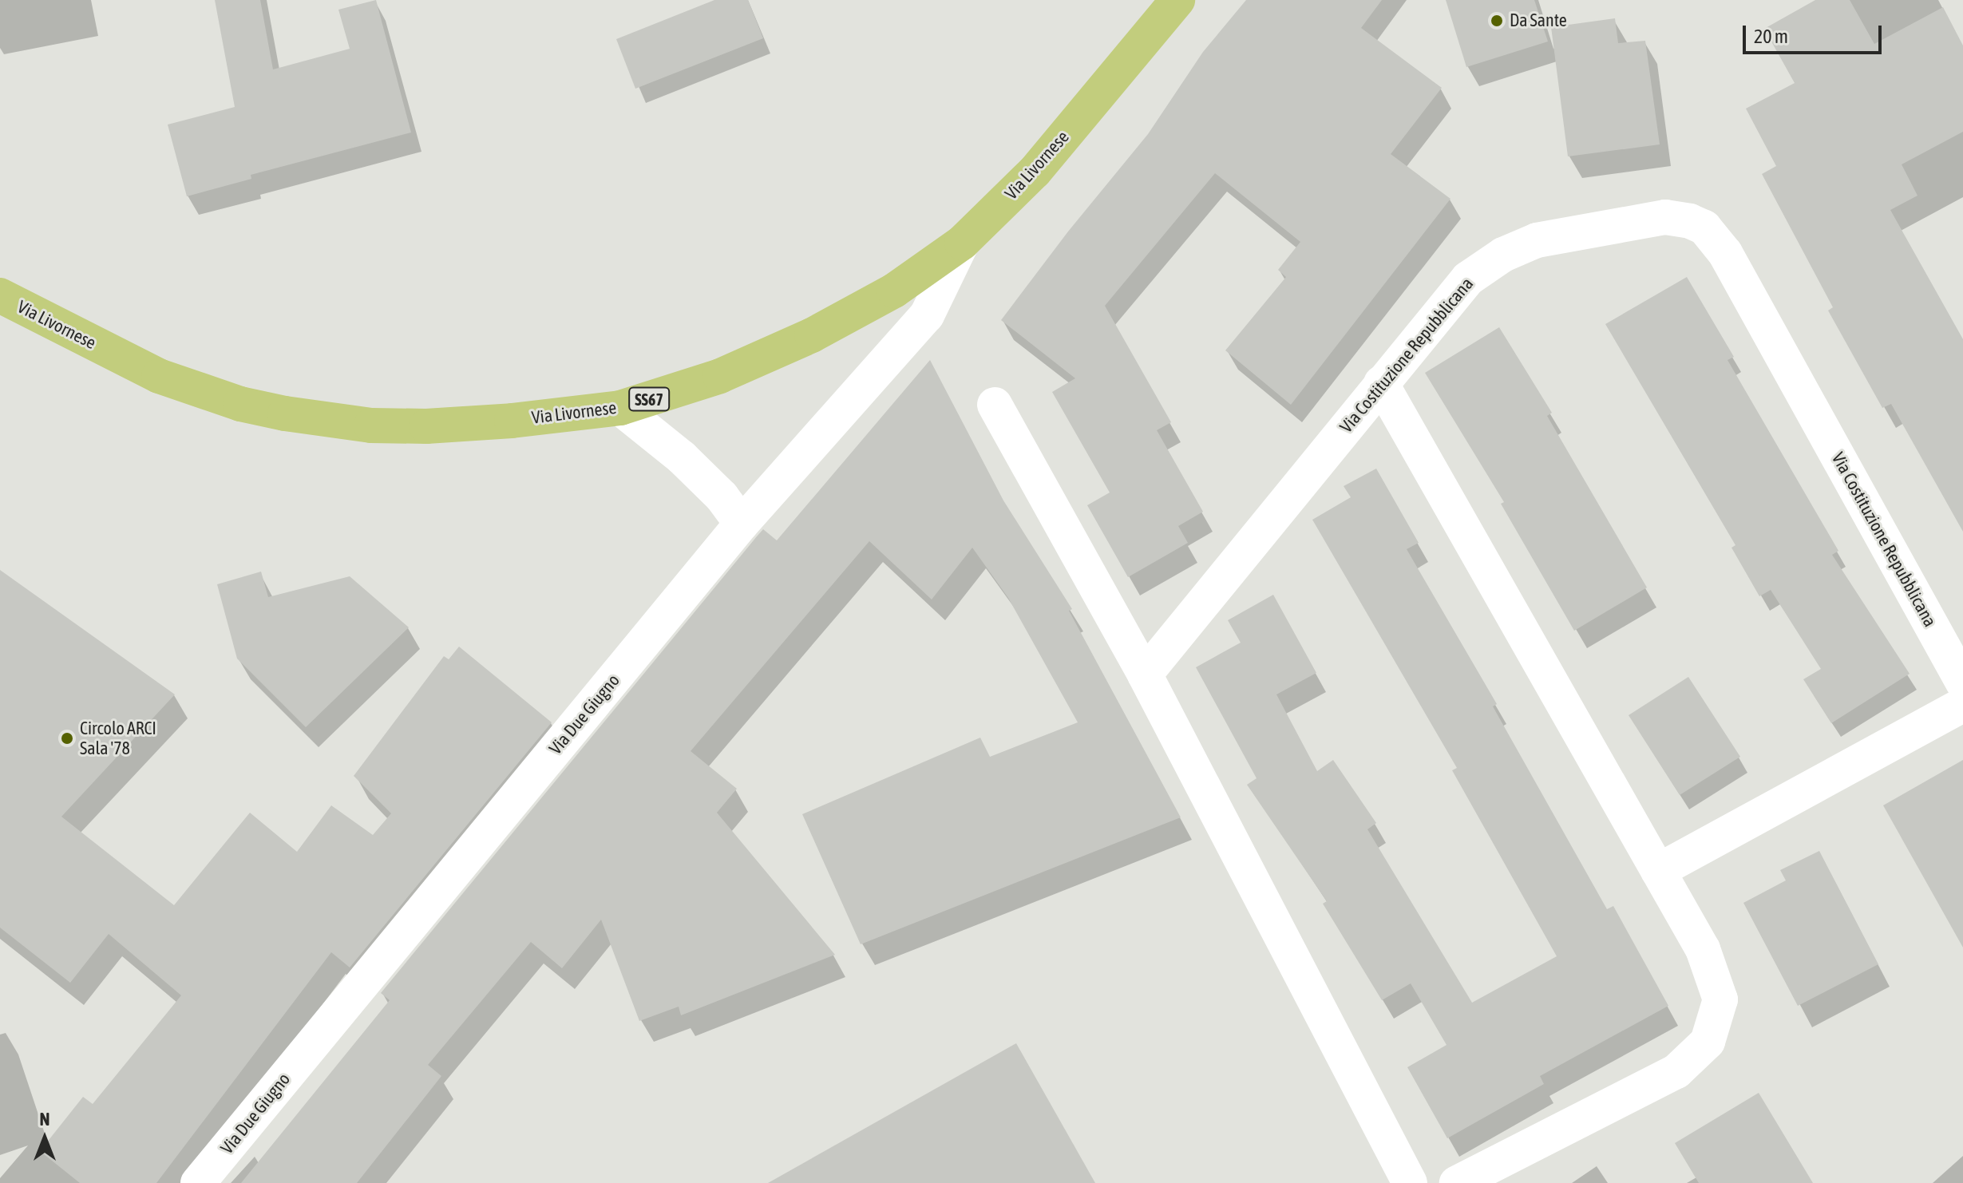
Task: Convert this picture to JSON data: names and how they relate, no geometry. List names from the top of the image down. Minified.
{"streets":{"main road":["Via Livornese","SS67"],"street":["Via Costituzione Repubblicana","Via Due Giugno"]},"crossings":[["Via Livornese","Via Due Giugno"]],"places":["Da Sante","Circolo ARCI Sala '78"],"scale_bar":"20 m","north":"top"}
